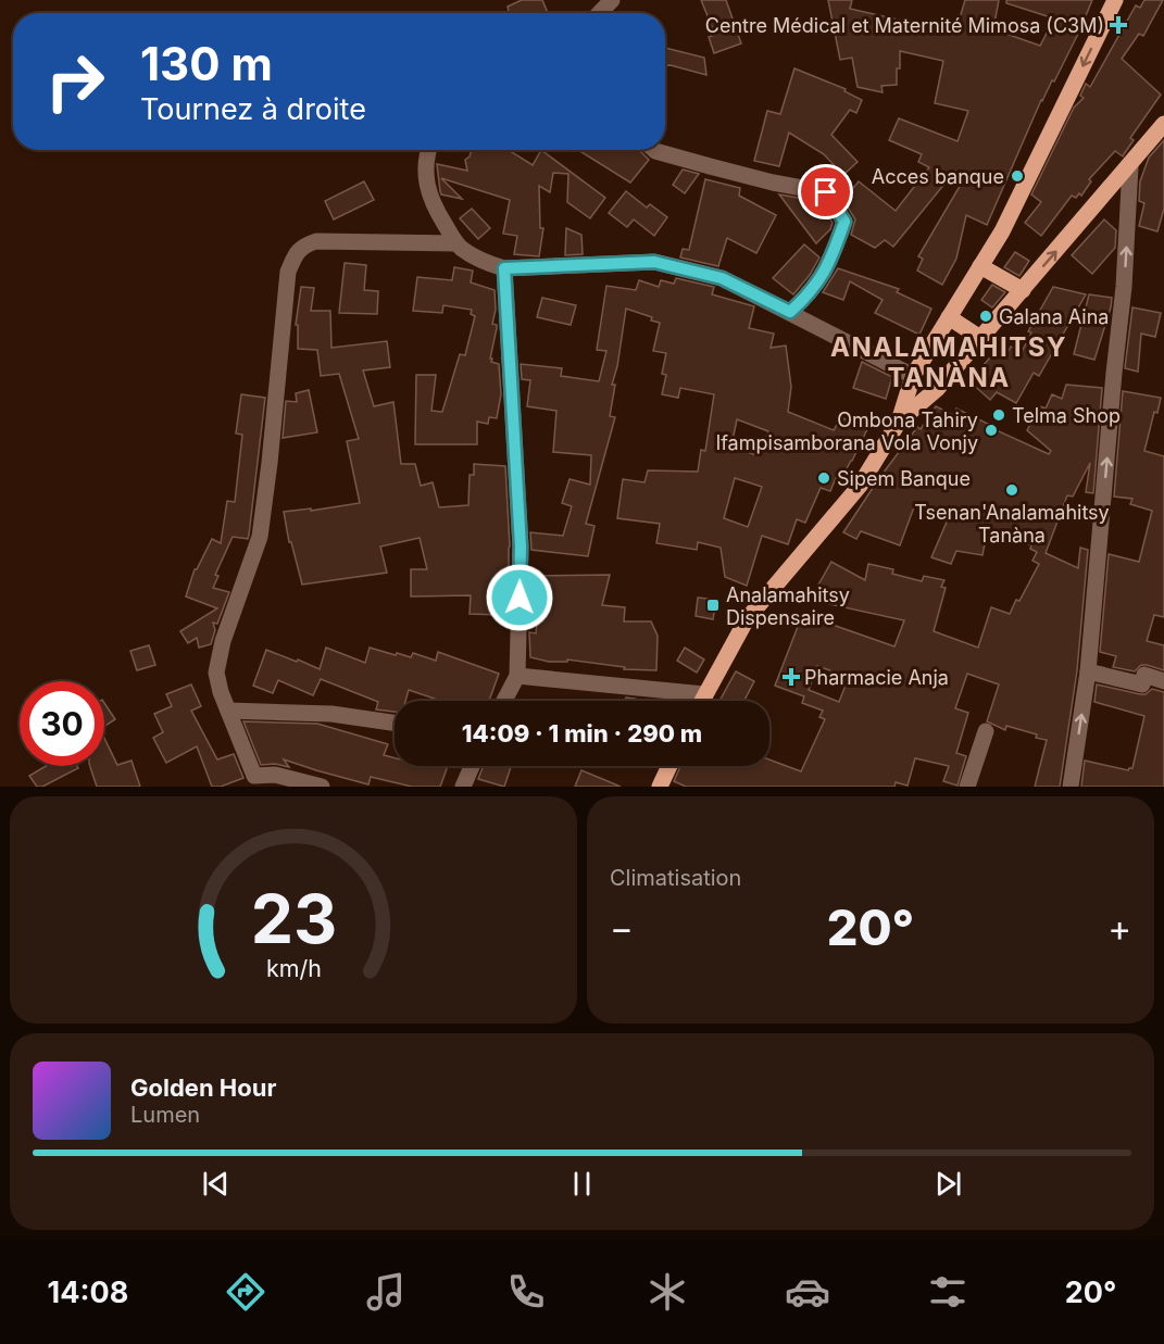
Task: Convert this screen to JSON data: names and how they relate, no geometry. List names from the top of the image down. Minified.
{"districts":["ANALAMAHITSY TANÀNA"],"places":{"health":["Centre Médical et Maternité Mimosa (C3M)","Pharmacie Anja"],"other":["Acces banque","Galana Aina","Telma Shop","Ombona Tahiry Ifampisamborana Vola Vonjy","Sipem Banque","Tsenan'Analamahitsy Tanàna"],"transit":["Analamahitsy Dispensaire"]},"page":{"turn":["130 m","Tournez à droite"],"limit":"30","trip":"14:09 · 1 min · 290 m","tile":"Climatisation","heat":["−","20°","+"],"song":["Golden Hour","Lumen"],"tabs":["14:08","20°"],"gauge":["23","km/h"]}}
